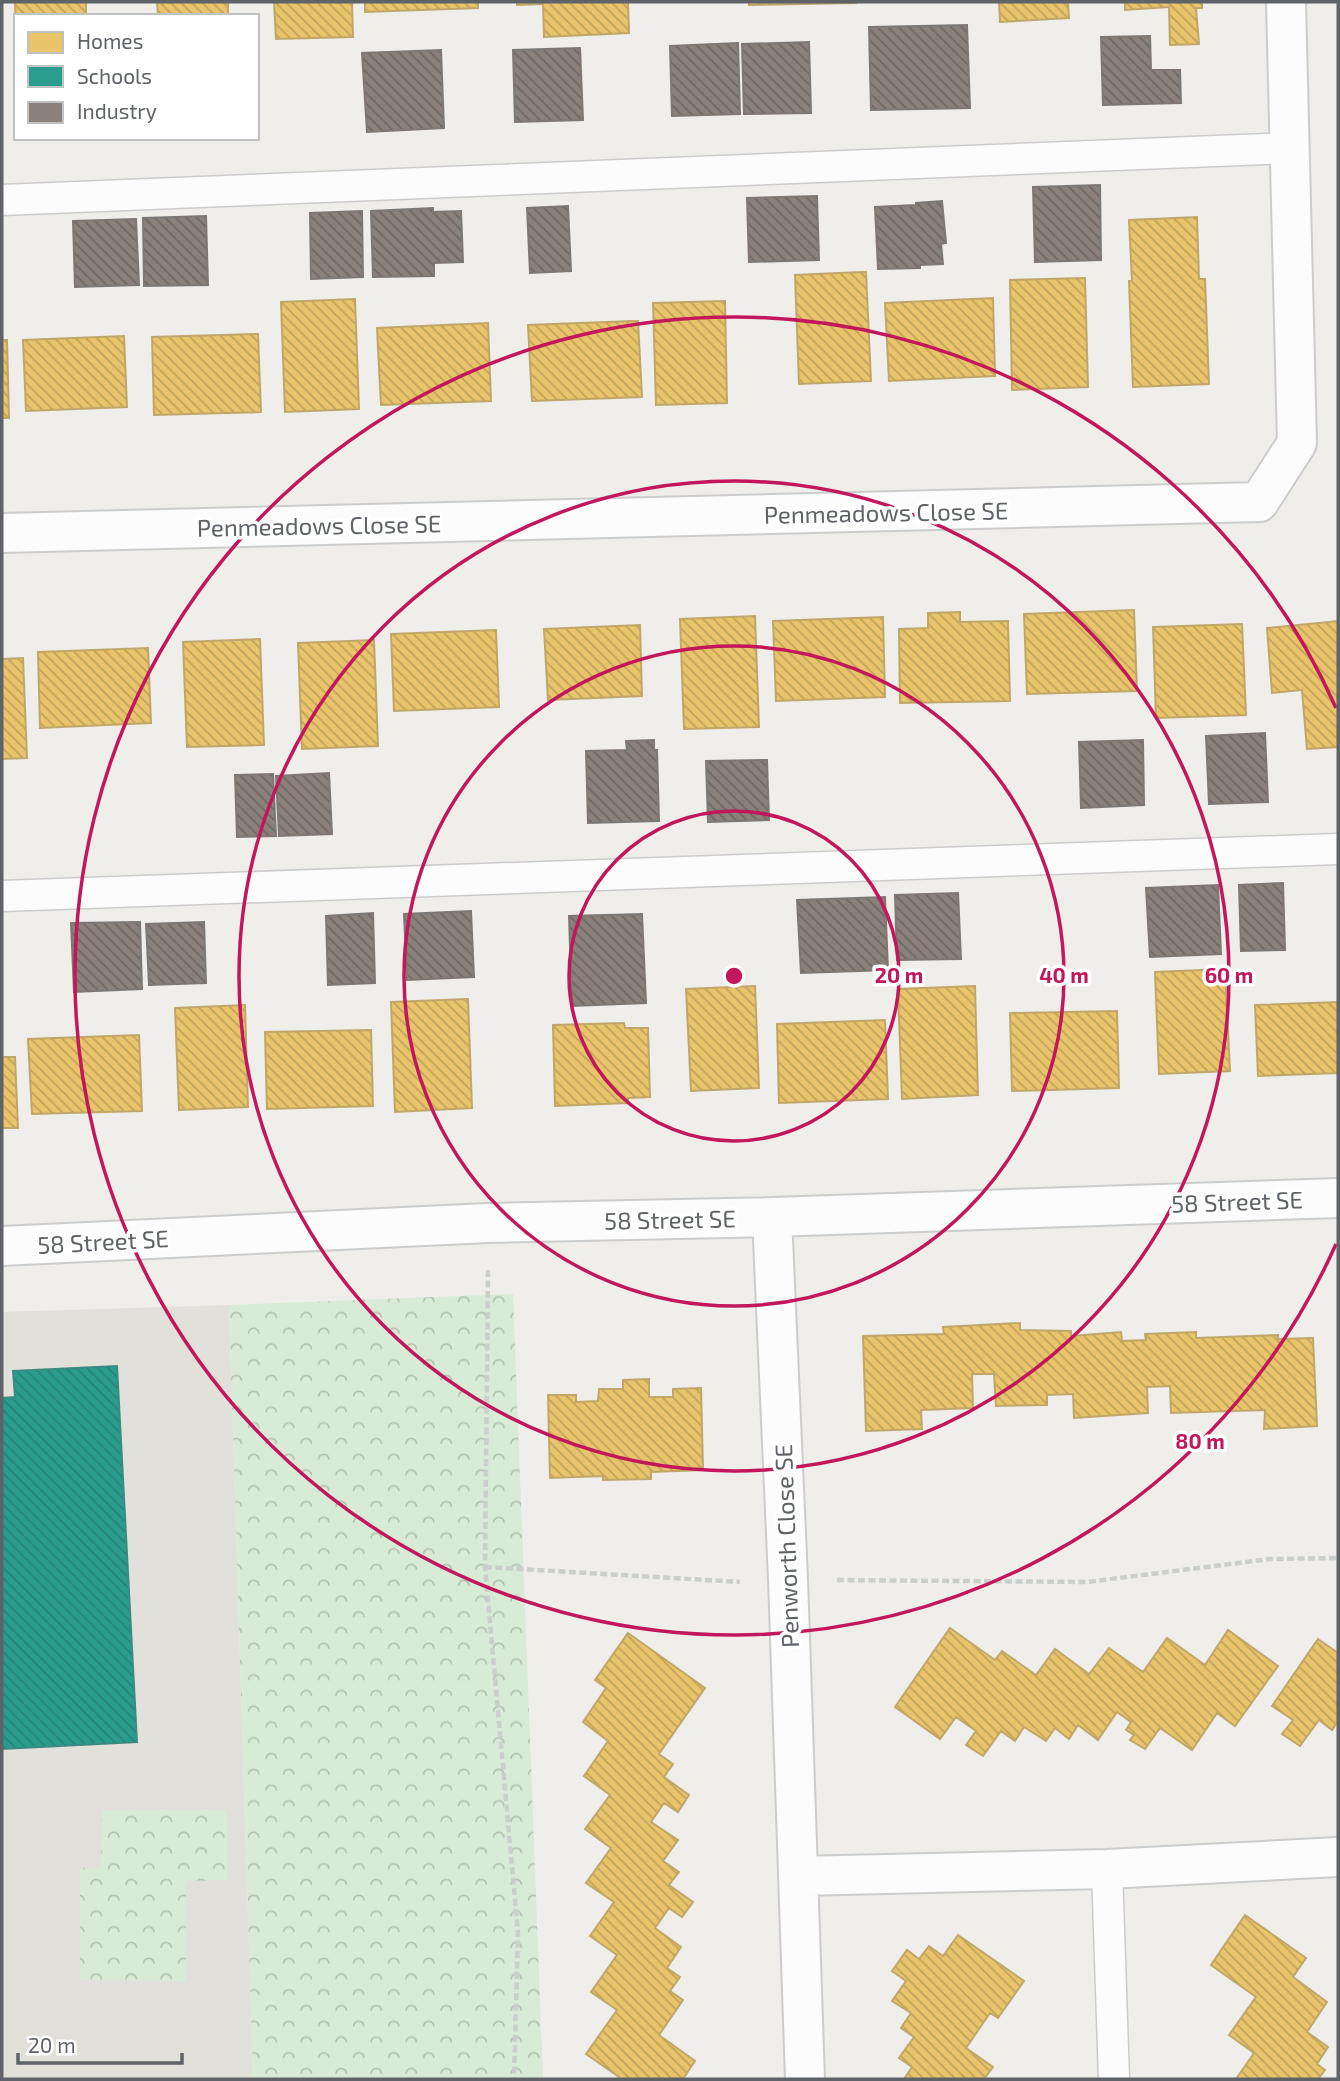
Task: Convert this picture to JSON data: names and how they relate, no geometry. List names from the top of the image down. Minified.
{"streets":{"street":["Penmeadows Close SE","58 Street SE","Penworth Close SE"]},"crossings":[["58 Street SE","Penworth Close SE"]],"legend":["Homes","Schools","Industry"],"scale_bar":"20 m","rings":["20 m","40 m","60 m","80 m"]}
